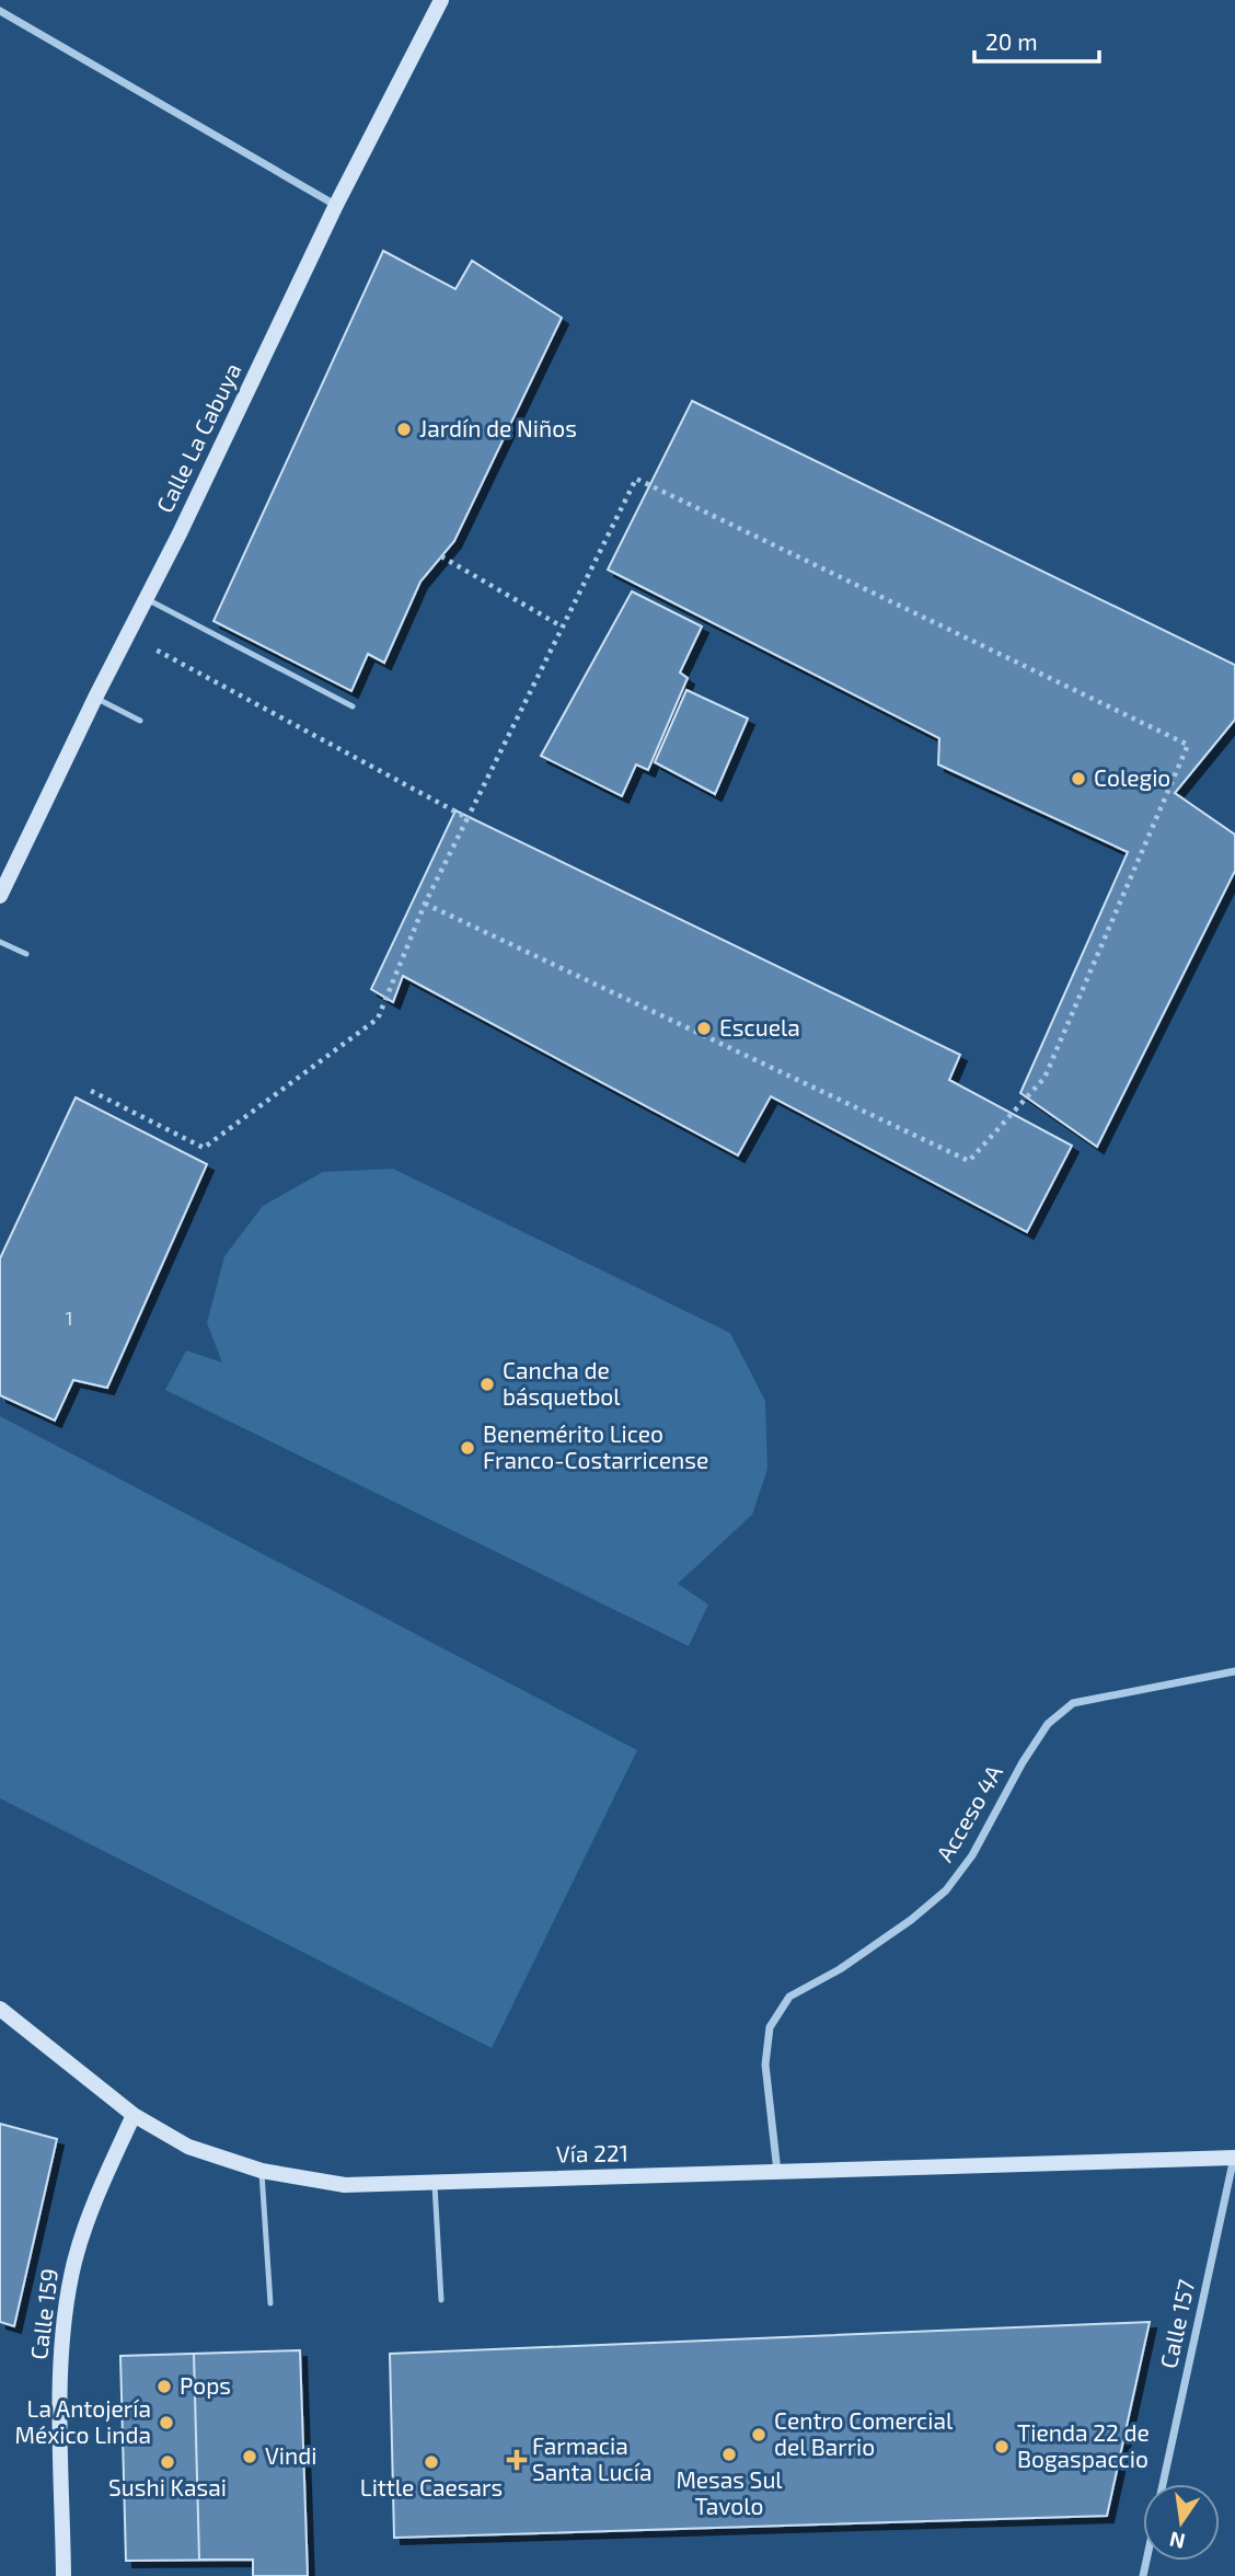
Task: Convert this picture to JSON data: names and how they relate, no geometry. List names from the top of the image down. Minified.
{"streets":{"street":["Calle La Cabuya","Acceso 4A","Vía 221","Calle 159","Calle 157"]},"crossings":[["Acceso 4A","Vía 221"],["Vía 221","Calle 159"],["Vía 221","Calle 157"]],"places":{"other":["Jardín de Niños","Colegio","Escuela","Cancha de básquetbol","Benemérito Liceo Franco-Costarricense","Pops","La Antojería México Linda","Centro Comercial del Barrio","Tienda 22 de Bogaspaccio","Mesas Sul Tavolo","Vindi","Sushi Kasai","Little Caesars"],"health":["Farmacia Santa Lucía"]},"house_numbers":["1"],"scale_bar":"20 m","north":"bottom"}
